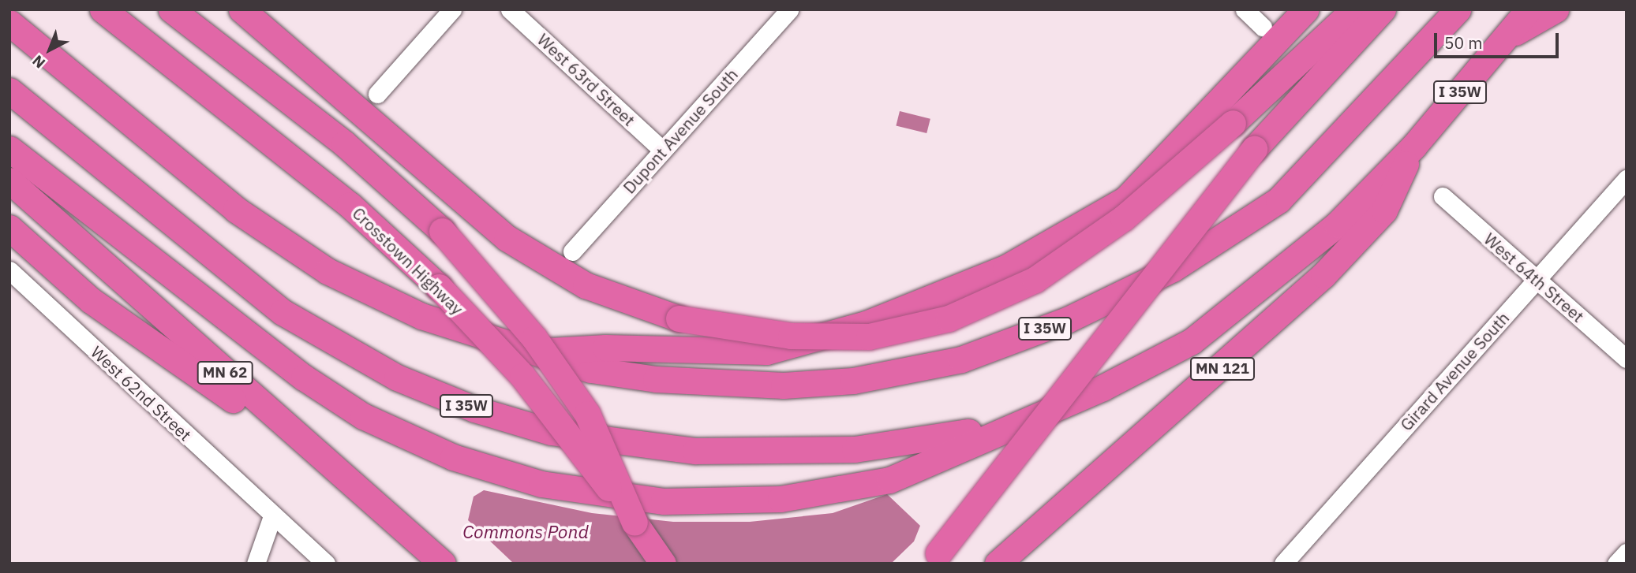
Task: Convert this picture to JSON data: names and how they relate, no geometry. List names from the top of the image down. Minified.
{"streets":{"highway":["I 35W","Crosstown Highway","MN 121","MN 62"],"street":["West 63rd Street","Dupont Avenue South","West 64th Street","Girard Avenue South","West 62nd Street"]},"crossings":[["West 63rd Street","Dupont Avenue South"],["I 35W","MN 121"],["West 64th Street","Girard Avenue South"]],"water":["Commons Pond"],"scale_bar":"50 m","north":"bottom left"}
